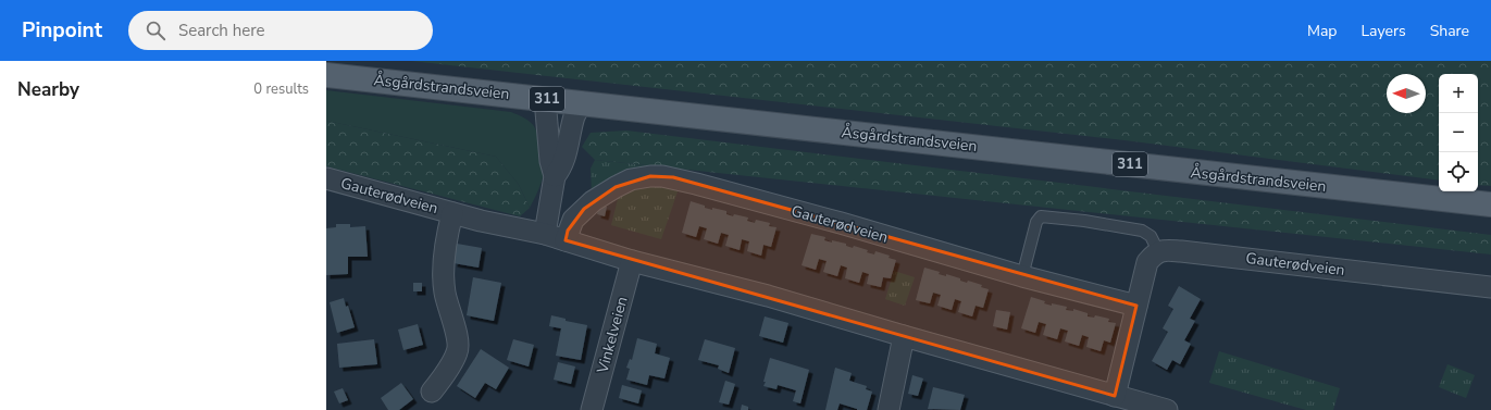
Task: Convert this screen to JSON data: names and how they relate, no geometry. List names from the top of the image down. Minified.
{"streets":{"main road":["Åsgårdstrandsveien","311"],"street":["Gauterødveien","Vinkelveien"]},"crossings":[["Gauterødveien","Vinkelveien"]],"north":"left","page":{"header":"Pinpoint","search":"Search here","nav":["Map","Layers","Share"],"heading":["Nearby","0 results"],"map_buttons":["+","−"]}}
